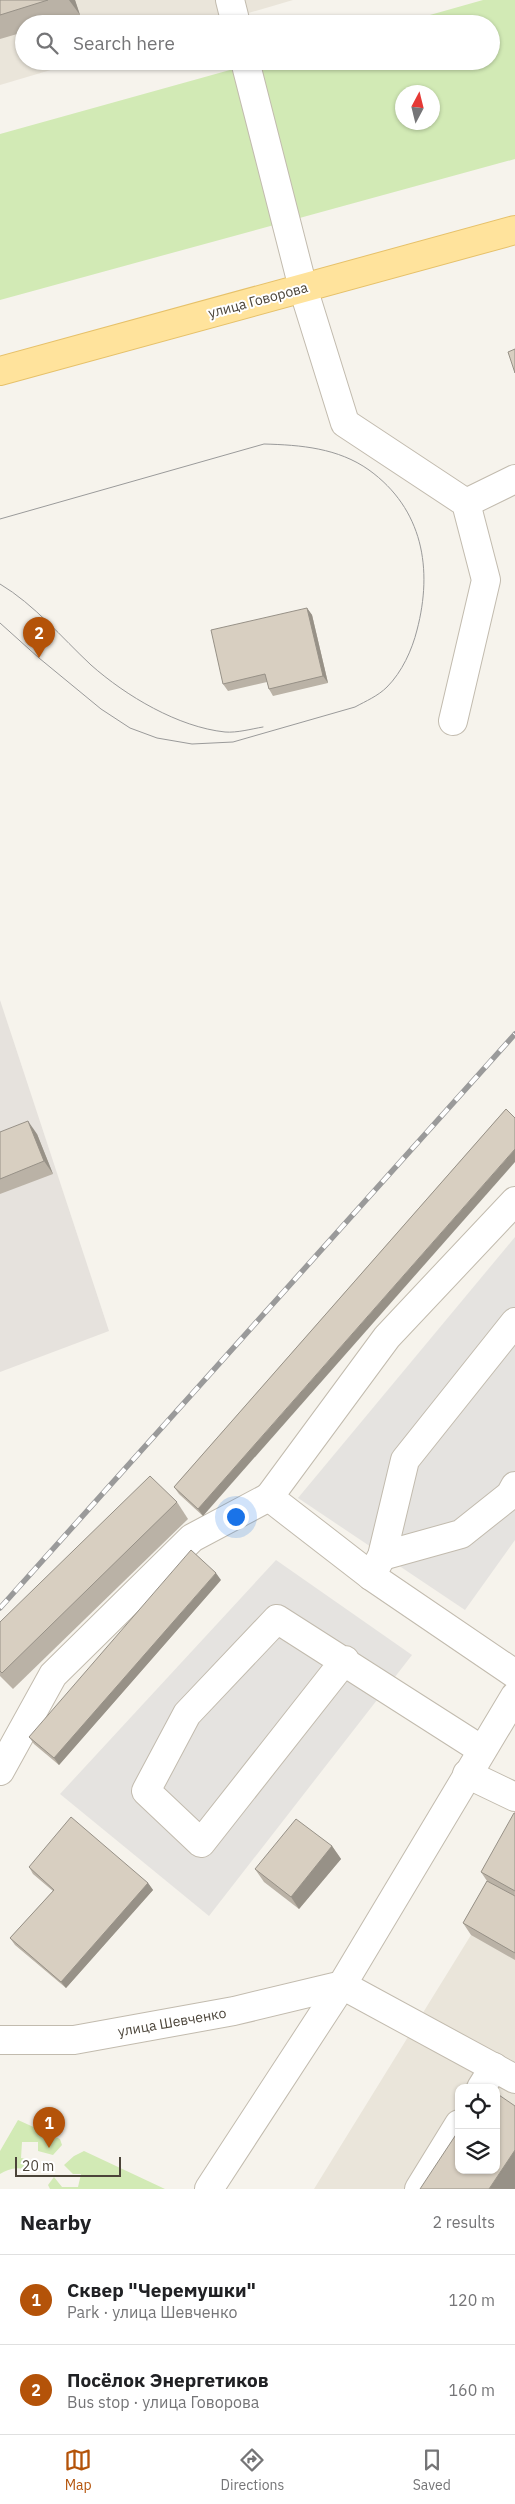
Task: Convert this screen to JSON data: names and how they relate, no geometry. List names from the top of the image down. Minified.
{"streets":{"main road":["улица Говорова"],"street":["улица Шевченко"]},"scale_bar":"20 m","north":"top","page":{"search":"Search here","pins":["2","1"],"scale":"20 m","heading":["Nearby","2 results"],"list":[{"mark":"1","name":"Сквер \"Черемушки\"","note":"Park · улица Шевченко","value":"120 m"},{"mark":"2","name":"Посёлок Энергетиков","note":"Bus stop · улица Говорова","value":"160 m"}],"nav":["Map","Directions","Saved"]}}
